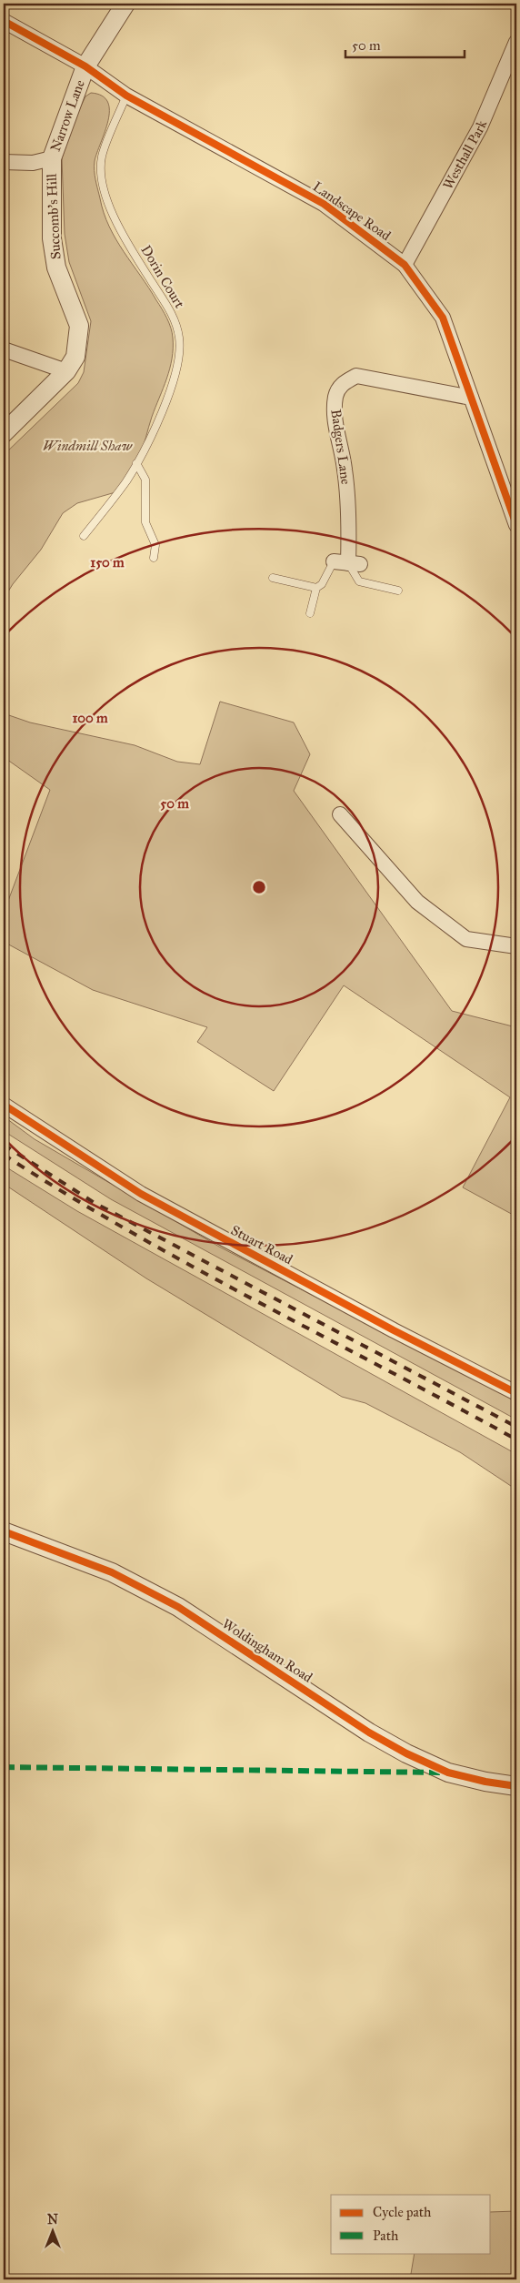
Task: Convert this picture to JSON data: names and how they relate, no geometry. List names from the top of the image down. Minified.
{"streets":{"street":["Narrow Lane","Westhall Park","Landscape Road","Succomb's Hill","Badgers Lane","Stuart Road","Woldingham Road"],"lane":["Dorin Court"]},"crossings":[["Narrow Lane","Landscape Road"],["Narrow Lane","Succomb's Hill"],["Westhall Park","Landscape Road"],["Landscape Road","Dorin Court"],["Landscape Road","Badgers Lane"]],"parks":["Windmill Shaw"],"legend":["Cycle path","Path"],"scale_bar":"50 m","north":"top","rings":["150 m","100 m","50 m"]}
